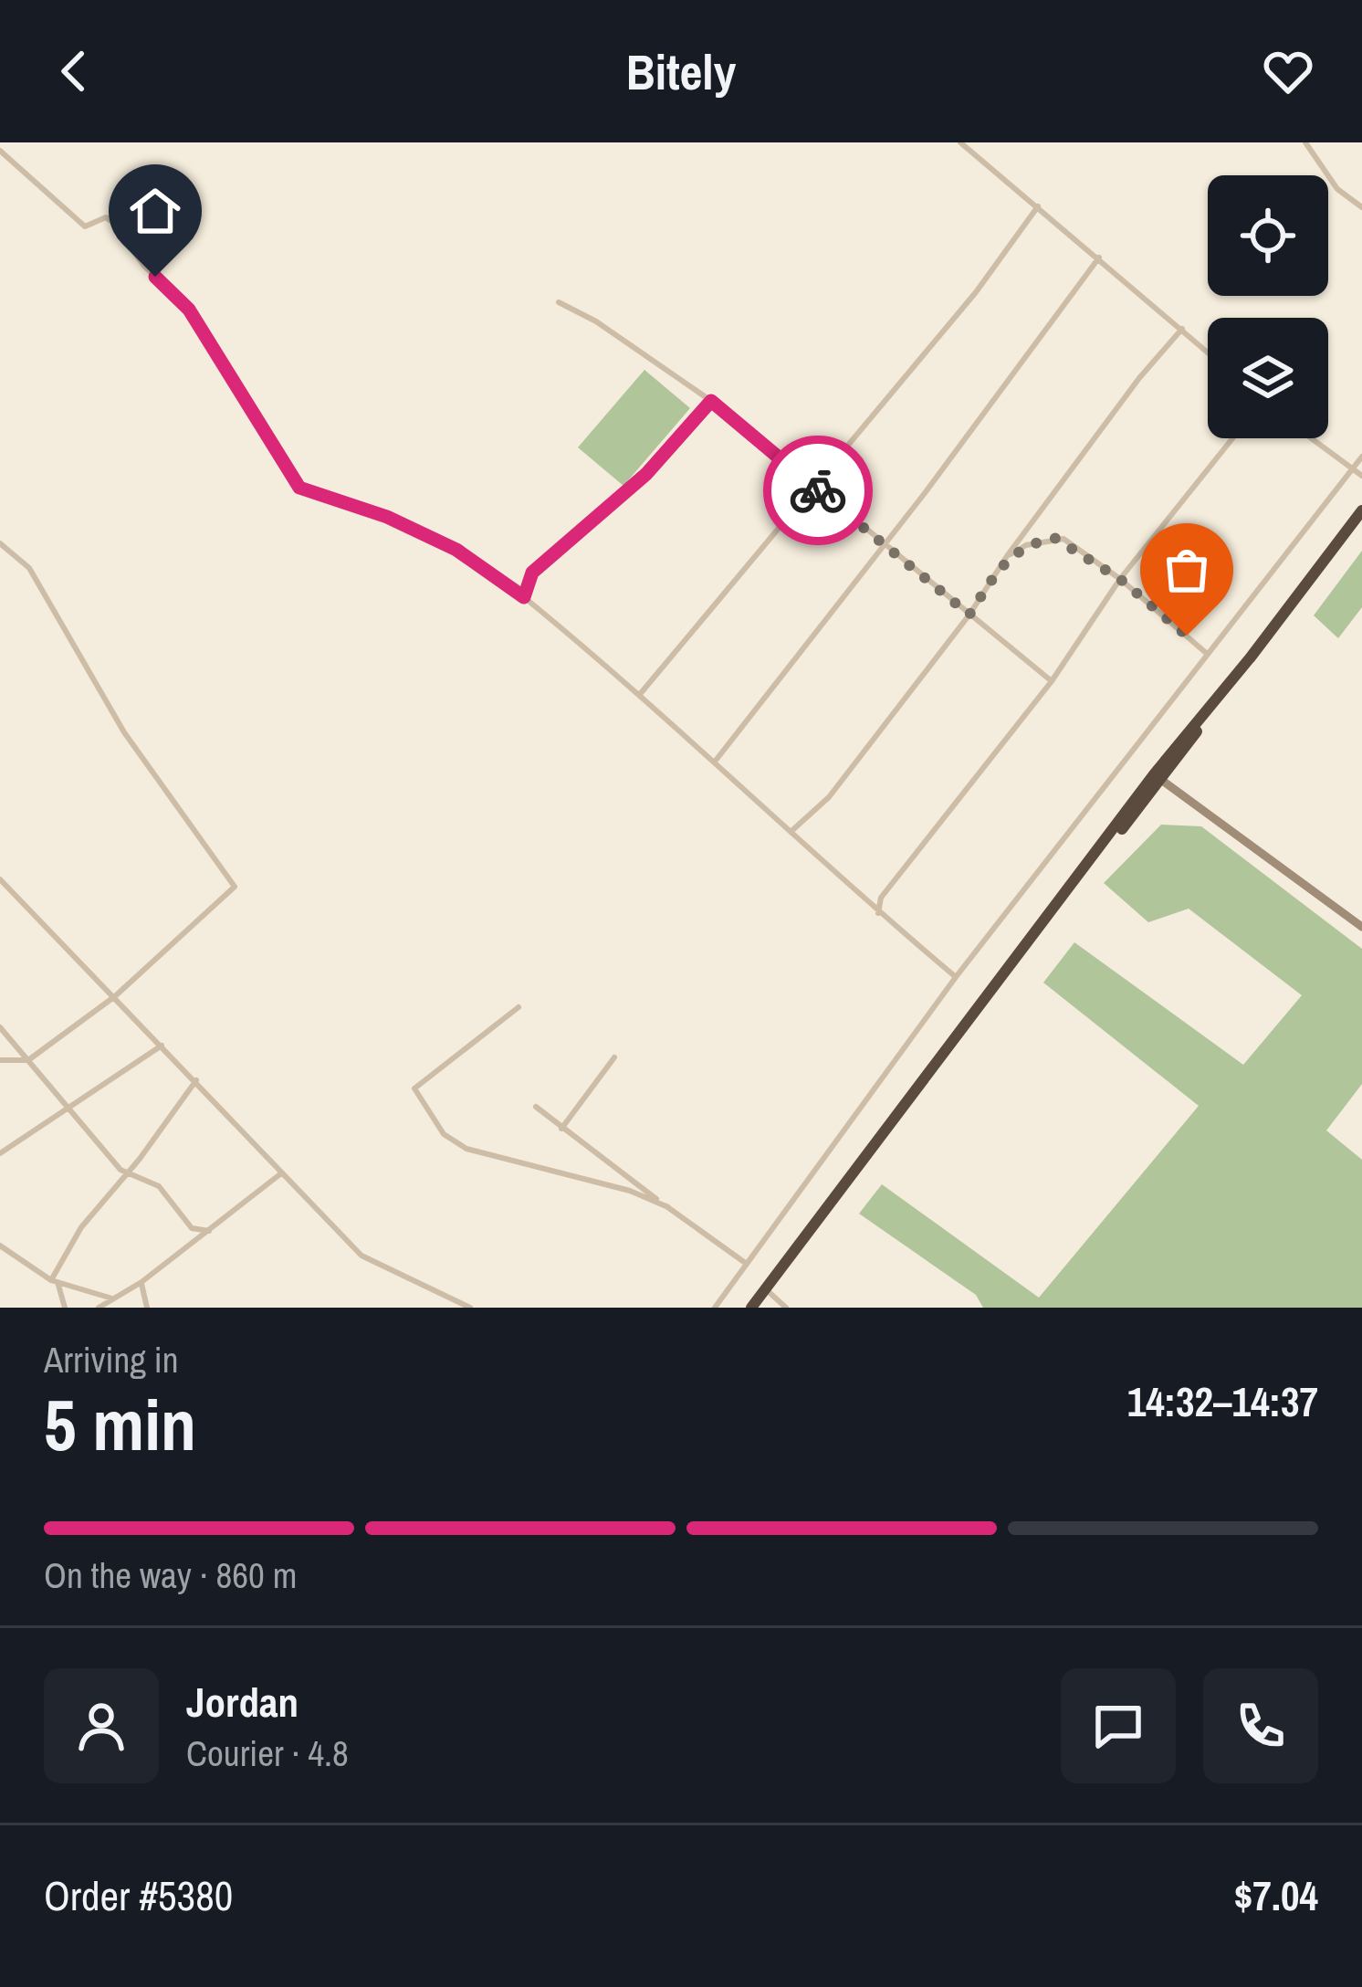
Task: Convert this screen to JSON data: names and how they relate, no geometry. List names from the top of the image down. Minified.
{"page":{"header":"Bitely","heading":["5 min","Arriving in","14:32–14:37"],"panel":["Jordan","Courier · 4.8","Order #5380","$7.04"],"bar":"On the way · 860 m"}}
